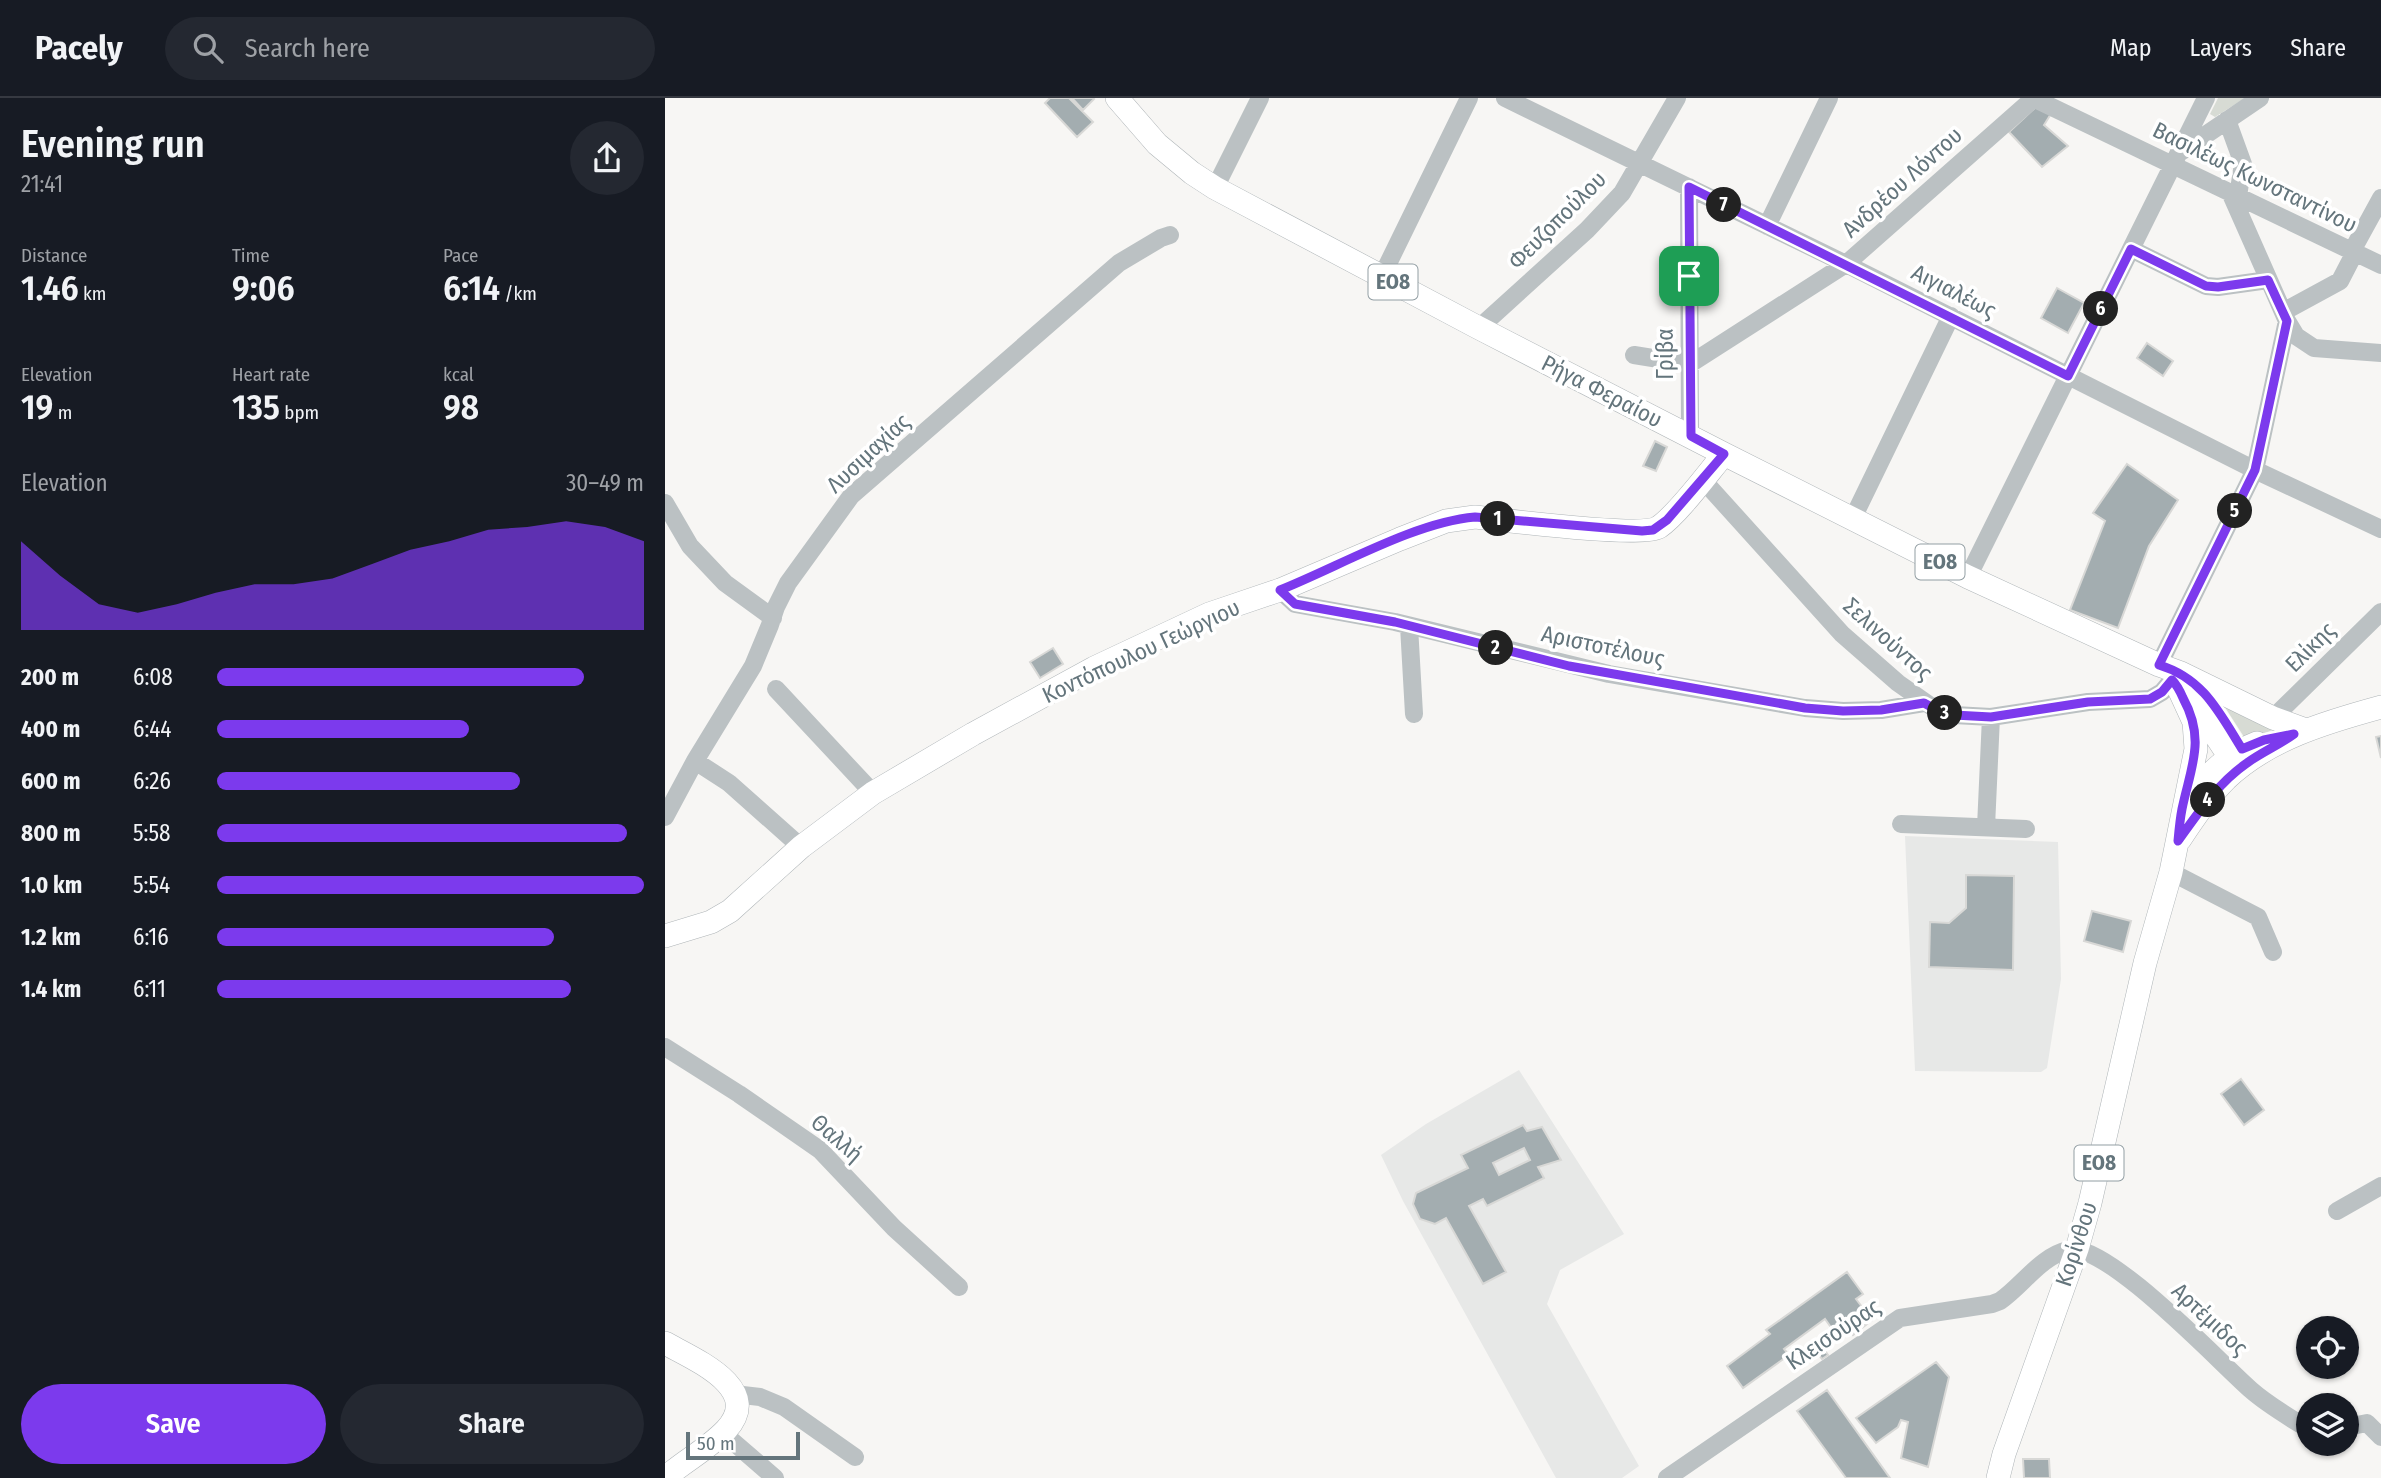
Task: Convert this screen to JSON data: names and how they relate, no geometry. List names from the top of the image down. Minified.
{"streets":{"main road":["ΕΟ8","Ρήγα Φεραίου","Κοντόπουλου Γεώργιου","Κορίνθου"],"street":["Βασιλέως Κωνσταντίνου","Ανδρέου Λόντου","Φευζοπούλου","Αιγιαλέως","Γρίβα","Λυσιμαχίας","Σελινούντος","Αριστοτέλους","Ελίκης","Θαλλή","Αρτέμιδος","Κλεισούρας"]},"crossings":[["Βασιλέως Κωνσταντίνου","Ανδρέου Λόντου"],["Ανδρέου Λόντου","Αιγιαλέως"],["Ανδρέου Λόντου","Γρίβα"],["Φευζοπούλου","Αιγιαλέως"],["Φευζοπούλου","Ρήγα Φεραίου"],["ΕΟ8","Ρήγα Φεραίου"],["ΕΟ8","Σελινούντος"],["ΕΟ8","Κορίνθου"],["Αιγιαλέως","Γρίβα"],["Γρίβα","Ρήγα Φεραίου"],["Ρήγα Φεραίου","Σελινούντος"],["Ρήγα Φεραίου","Ελίκης"],["Ρήγα Φεραίου","Κοντόπουλου Γεώργιου"],["Σελινούντος","Αριστοτέλους"],["Σελινούντος","Κοντόπουλου Γεώργιου"],["Αριστοτέλους","Κοντόπουλου Γεώργιου"],["Κορίνθου","Αρτέμιδος"],["Κορίνθου","Κλεισούρας"],["Αρτέμιδος","Κλεισούρας"]],"scale_bar":"50 m","page":{"header":"Pacely","search":"Search here","nav":["Map","Layers","Share"],"heading":["Evening run","21:41"],"pins":["7","6","5","1","2","3","4"],"stats":[["Distance","1.46 km"],["Time","9:06"],["Pace","6:14 /km"],["Elevation","19 m"],["Heart rate","135 bpm"],["kcal","98"]],"chart":["Elevation","30–49 m"],"list":[{"name":"200 m","note":"6:08"},{"name":"400 m","note":"6:44"},{"name":"600 m","note":"6:26"},{"name":"800 m","note":"5:58"},{"name":"1.0 km","note":"5:54"},{"name":"1.2 km","note":"6:16"},{"name":"1.4 km","note":"6:11"}],"buttons":["Save","Share"],"scale":"50 m"}}
